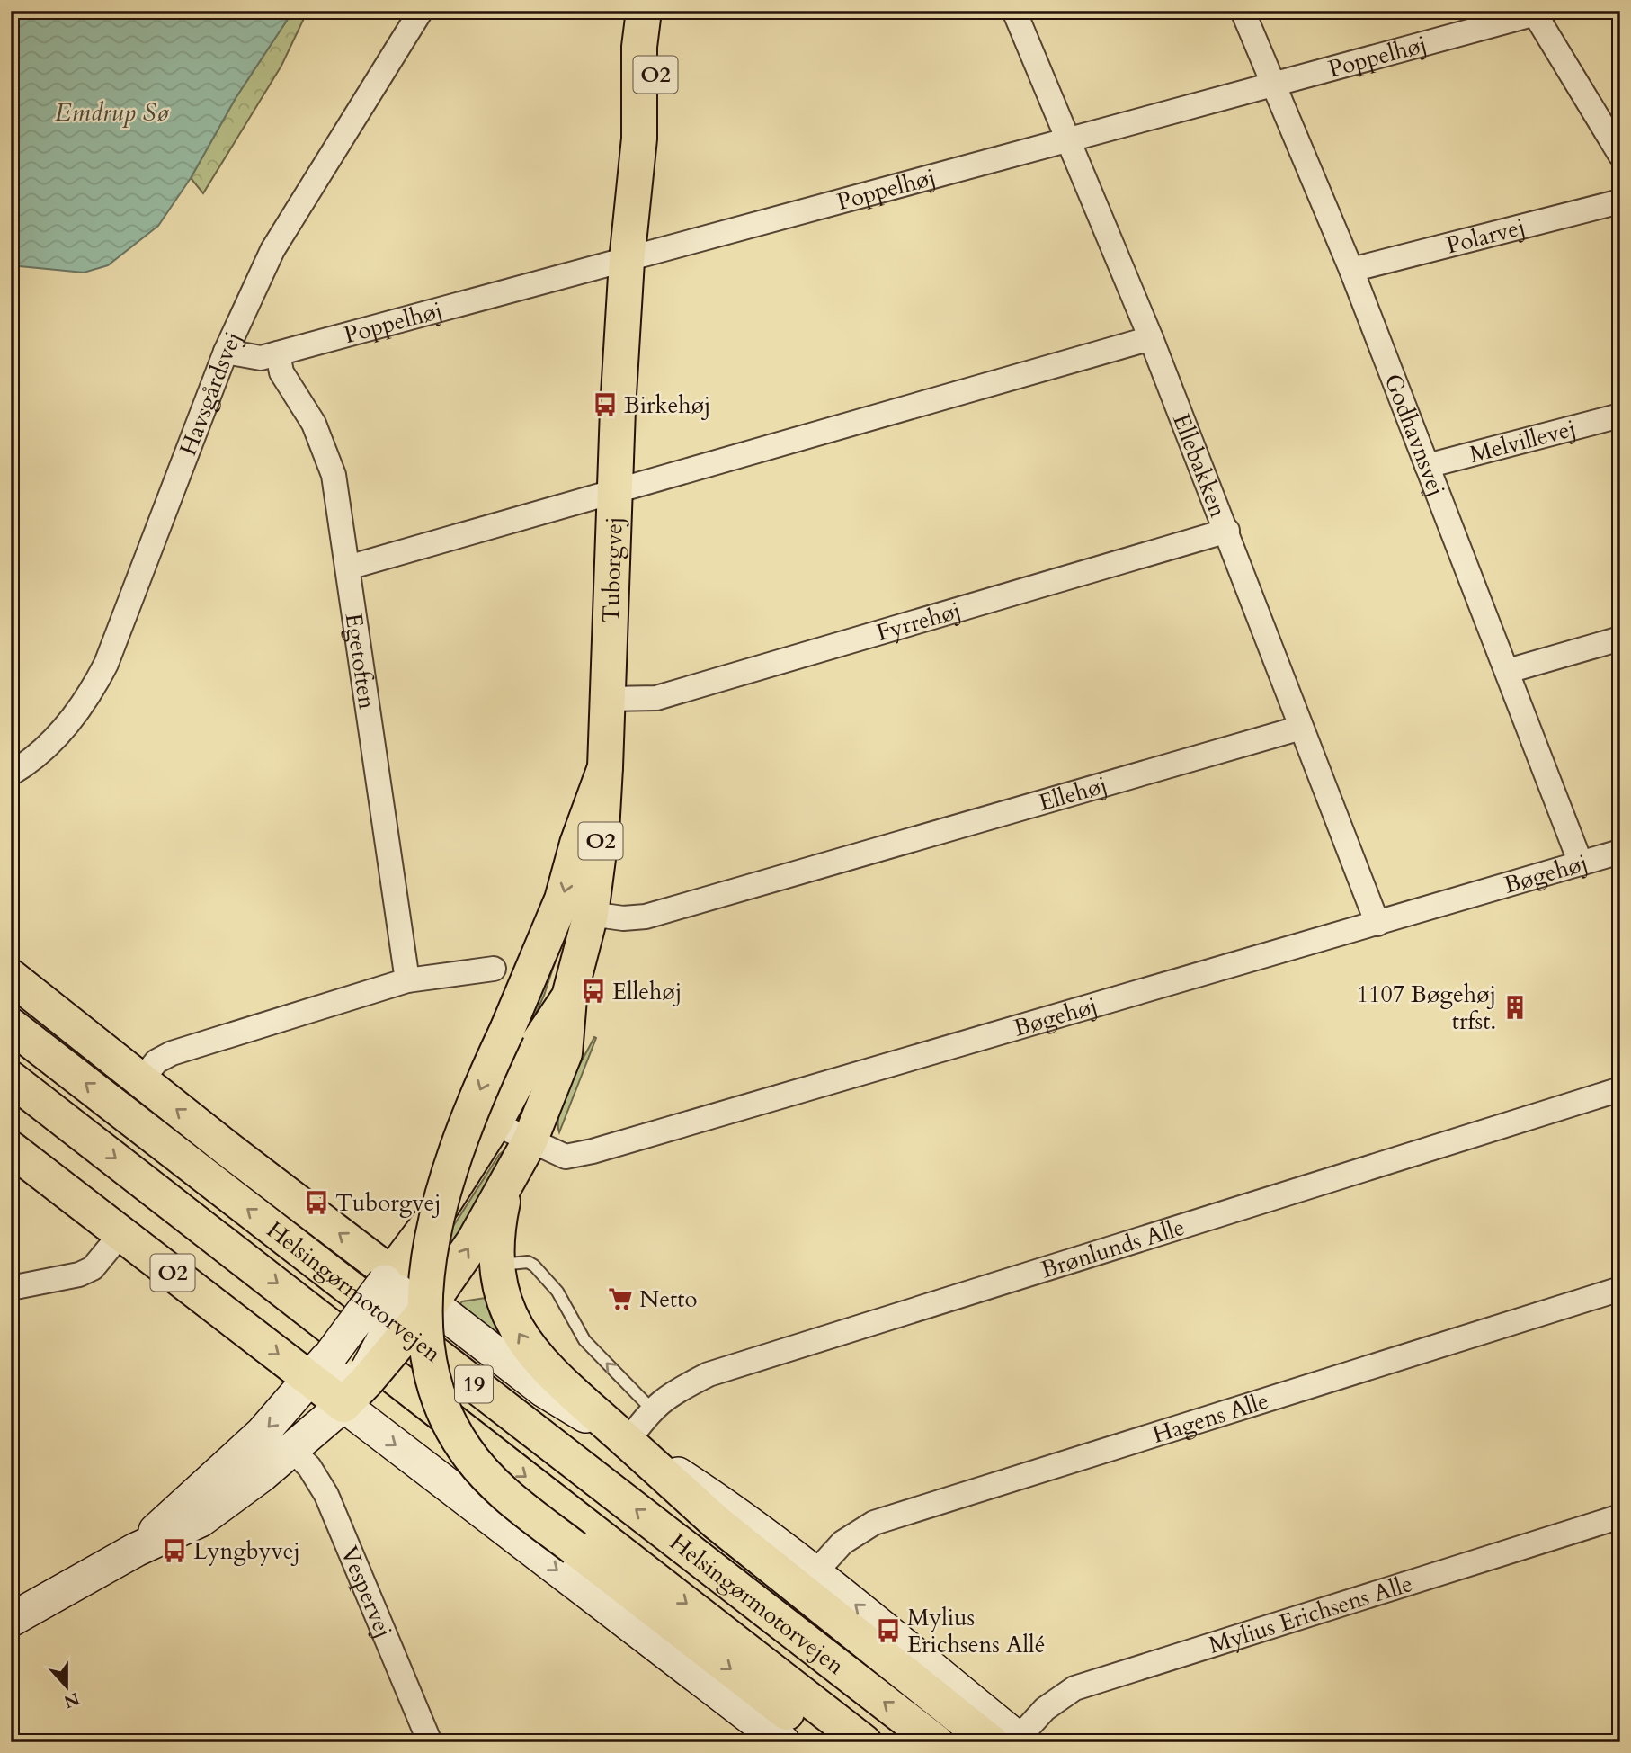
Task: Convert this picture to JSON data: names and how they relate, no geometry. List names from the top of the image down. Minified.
{"streets":{"main road":["O2","Tuborgvej","Helsingørmotorvejen","19"],"street":["Poppelhøj","Polarvej","Havsgårdsvej","Godhavnsvej","Melvillevej","Ellebakken","Fyrrehøj","Egetoften","Ellehøj","Bøgehøj","Brønlunds Alle","Hagens Alle","Vespervej","Mylius Erichsens Alle"]},"crossings":[["Poppelhøj","Havsgårdsvej"],["Poppelhøj","Godhavnsvej"],["Poppelhøj","Ellebakken"],["Poppelhøj","Tuborgvej"],["Poppelhøj","Egetoften"],["O2","Tuborgvej"],["Polarvej","Godhavnsvej"],["Godhavnsvej","Melvillevej"],["Godhavnsvej","Bøgehøj"],["Ellebakken","Fyrrehøj"],["Ellebakken","Ellehøj"],["Ellebakken","Bøgehøj"],["Tuborgvej","Fyrrehøj"],["Tuborgvej","Ellehøj"],["Tuborgvej","Bøgehøj"],["Tuborgvej","Vespervej"]],"water":["Emdrup Sø"],"places":{"bus stop":["Birkehøj","Ellehøj","Tuborgvej","Lyngbyvej","Mylius Erichsens Allé"],"building":["1107 Bøgehøj trfst."],"supermarket":["Netto"]},"north":"bottom"}
